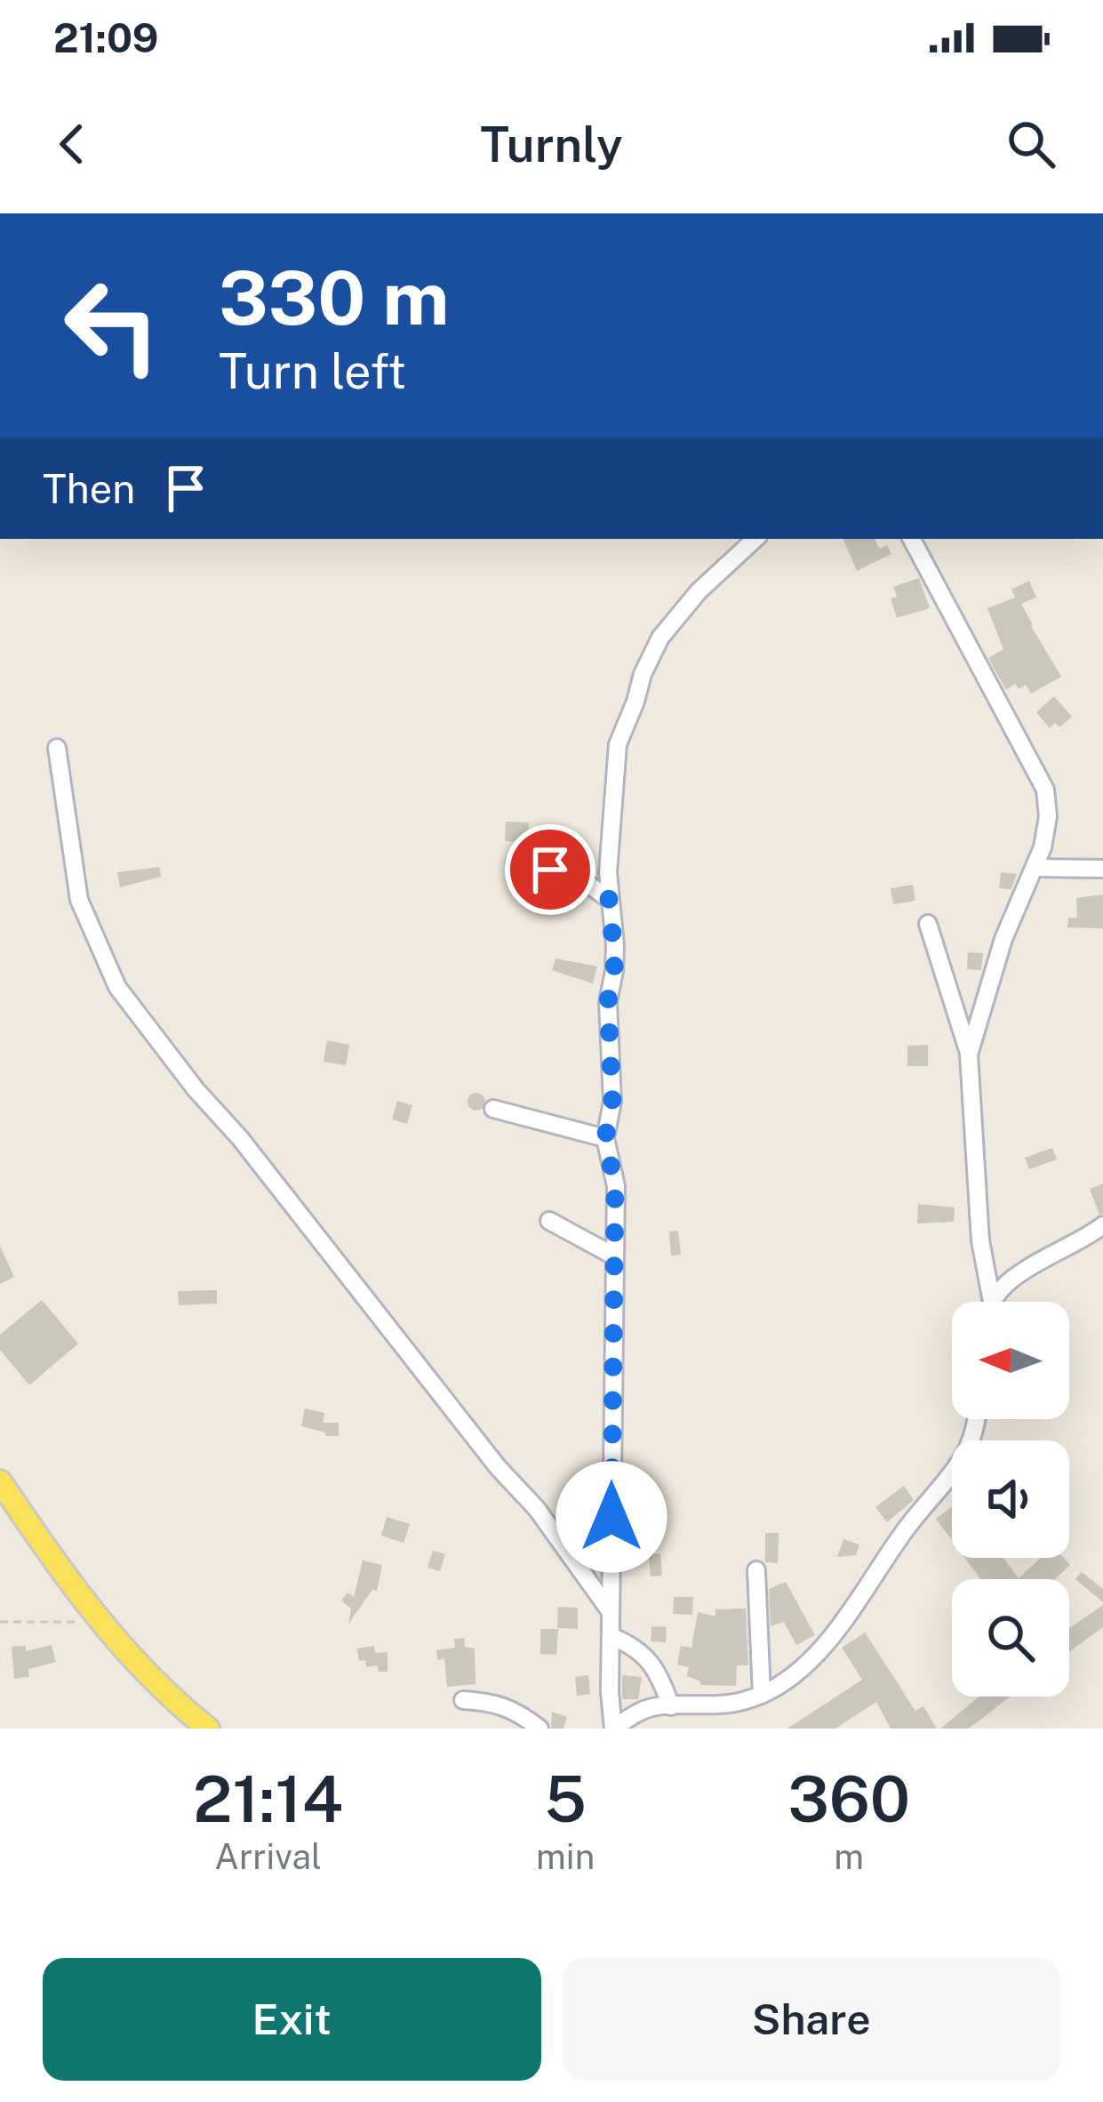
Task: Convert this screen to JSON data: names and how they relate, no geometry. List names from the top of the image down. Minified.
{"north":"left","page":{"status":"21:09","header":"Turnly","turn":["330 m","Turn left"],"then":"Then","eta":["21:14","Arrival","5","min","360","m"],"buttons":["Exit","Share"]}}
